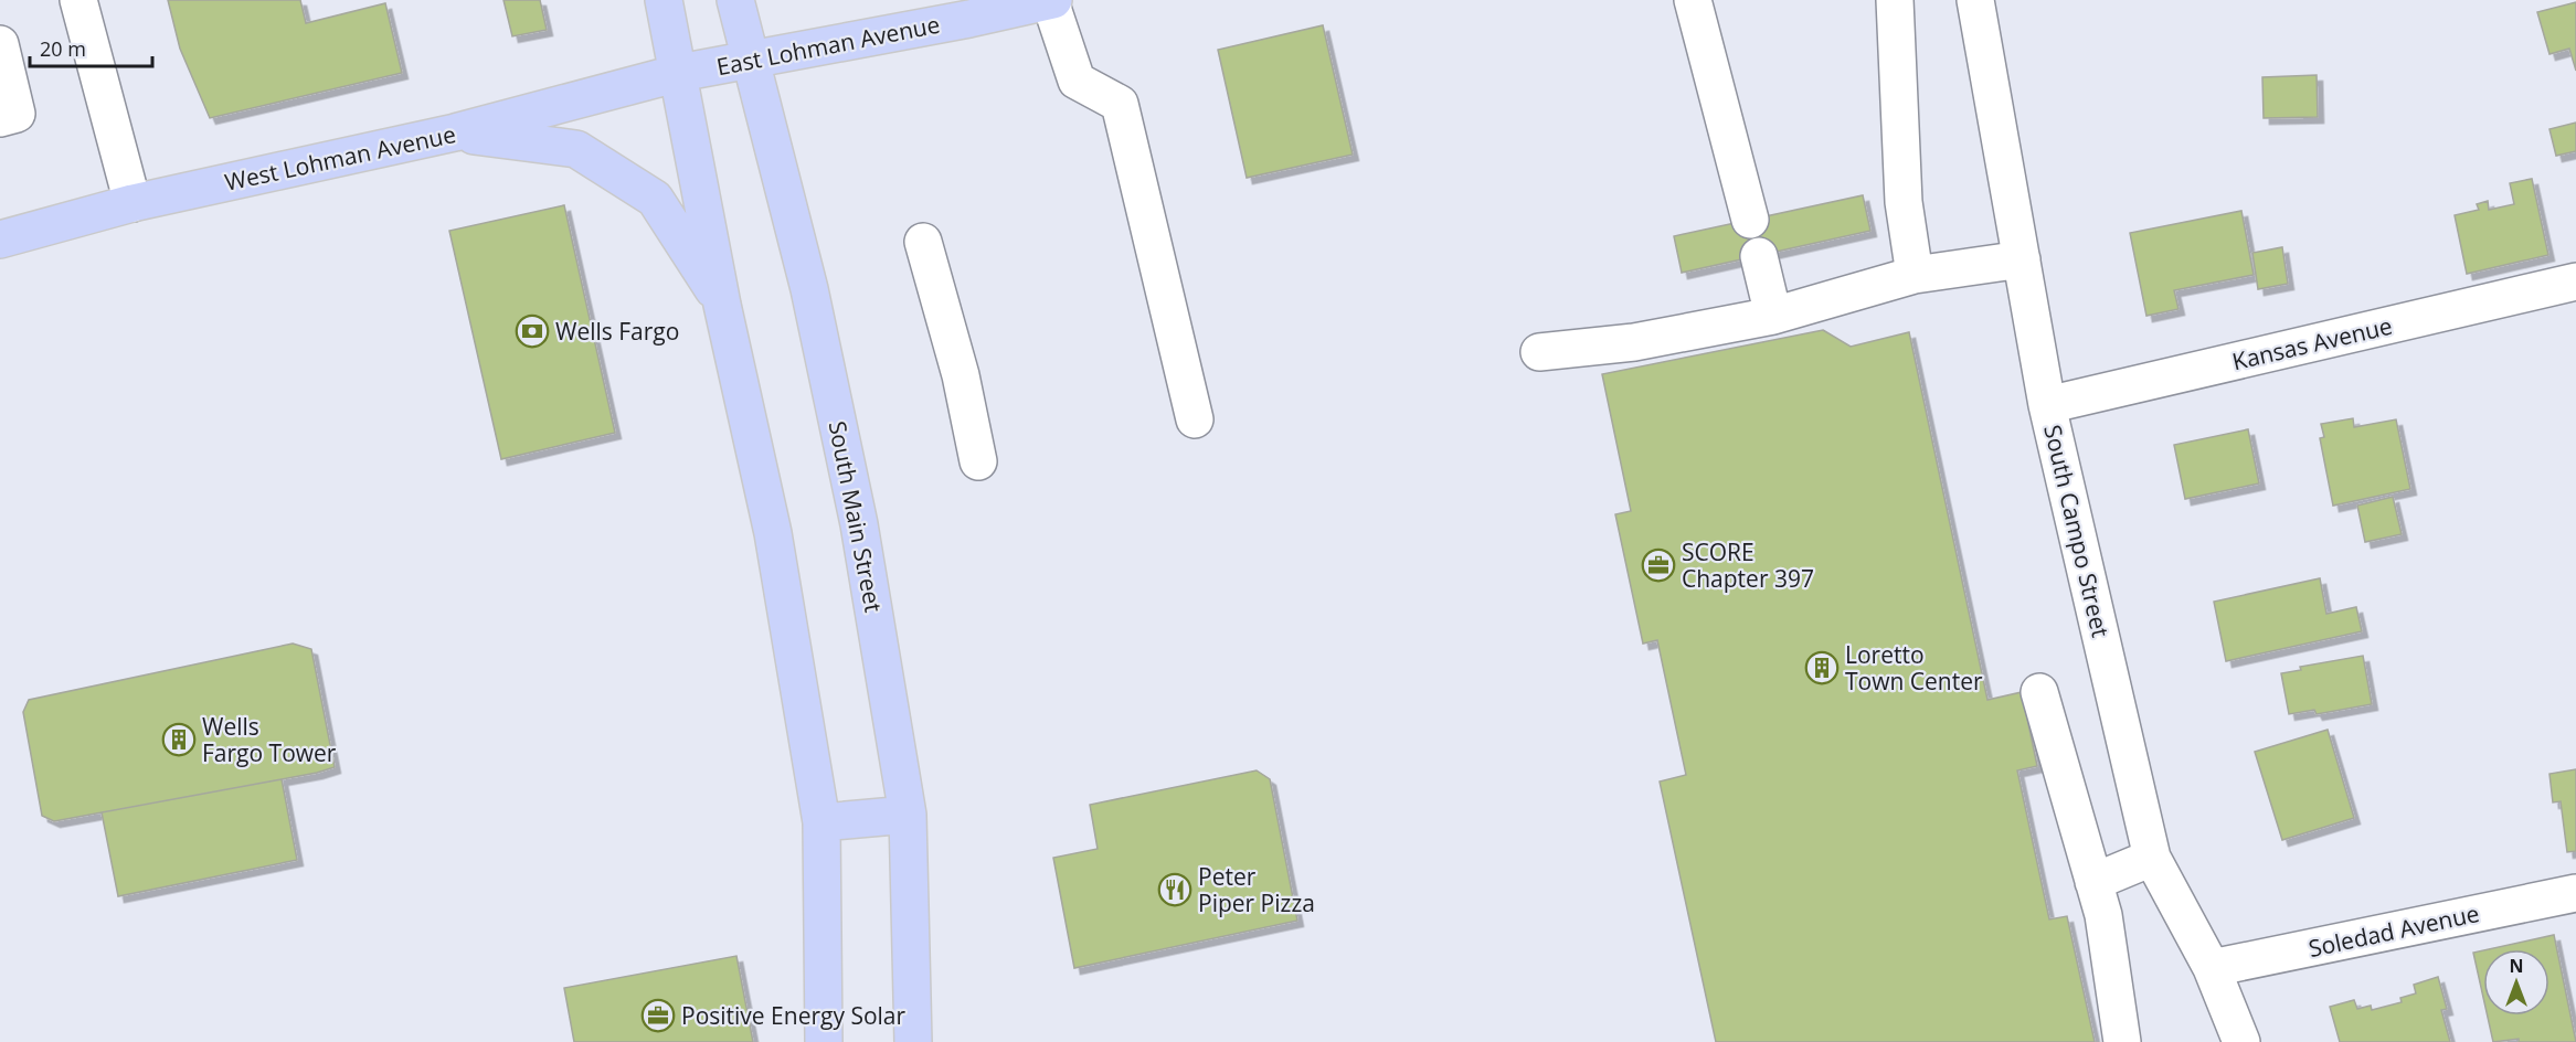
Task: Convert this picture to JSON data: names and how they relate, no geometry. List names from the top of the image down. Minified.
{"streets":{"main road":["East Lohman Avenue","West Lohman Avenue","South Main Street"],"street":["Kansas Avenue","South Campo Street","Soledad Avenue"]},"crossings":[["East Lohman Avenue","West Lohman Avenue"],["East Lohman Avenue","South Main Street"],["Kansas Avenue","South Campo Street"],["South Campo Street","Soledad Avenue"]],"places":{"bank":["Wells Fargo"],"office":["SCORE Chapter 397","Positive Energy Solar"],"building":["Loretto Town Center","Wells Fargo Tower"],"restaurant":["Peter Piper Pizza"]},"scale_bar":"20 m","north":"top"}
